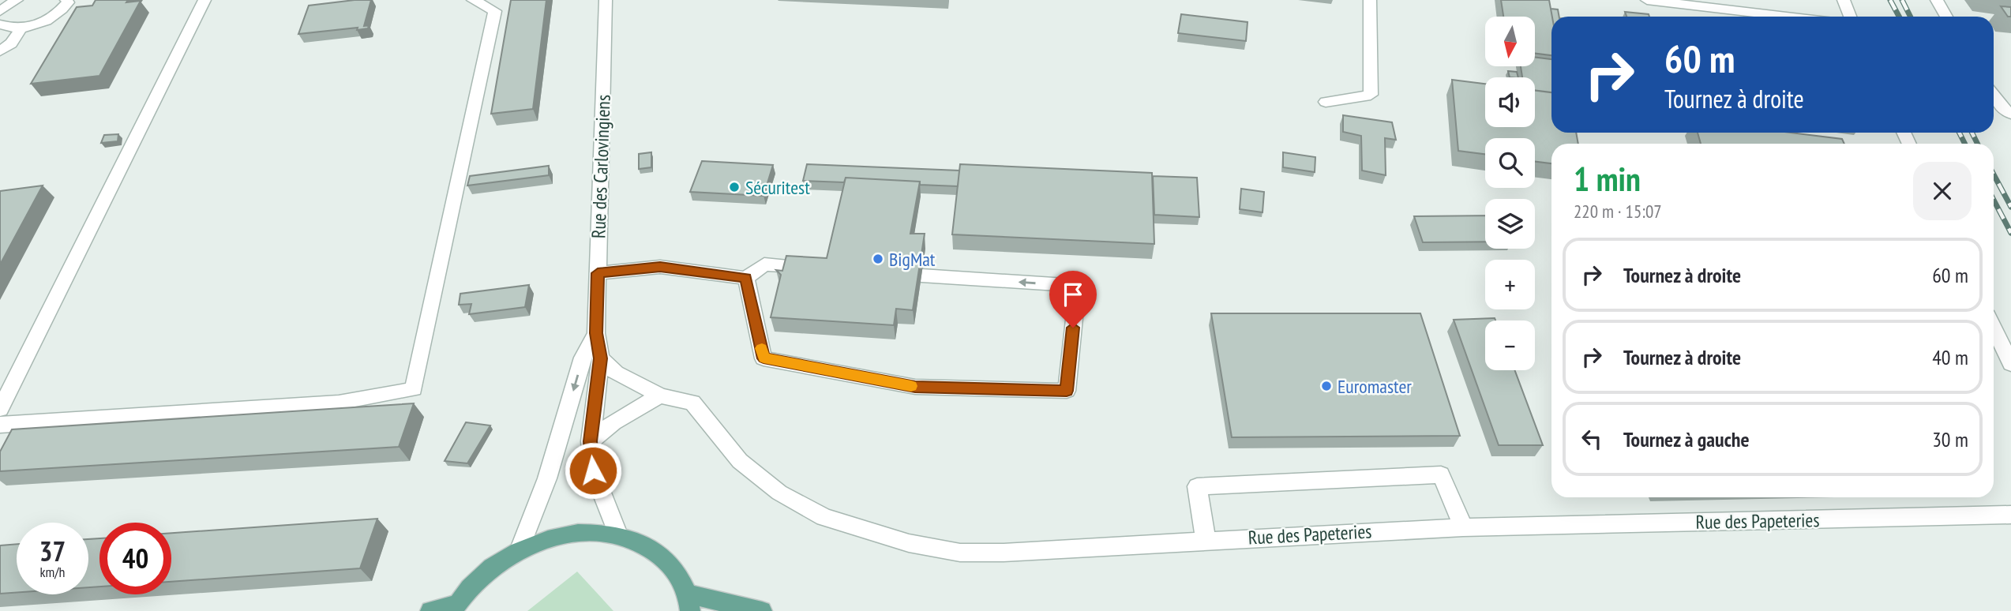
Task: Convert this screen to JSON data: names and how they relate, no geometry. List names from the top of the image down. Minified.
{"streets":{"street":["Rue des Carlovingiens","Rue des Papeteries"]},"crossings":[["Rue des Carlovingiens","Rue des Papeteries"]],"places":["Sécuritest","BigMat","Euromaster"],"north":"bottom","page":{"map_buttons":["+","−"],"turn":["60 m","Tournez à droite"],"heading":["1 min","220 m · 15:07"],"list":[{"name":"Tournez à droite","value":"60 m"},{"name":"Tournez à droite","value":"40 m"},{"name":"Tournez à gauche","value":"30 m"}],"speed":"37 km/h","limit":"40"}}
